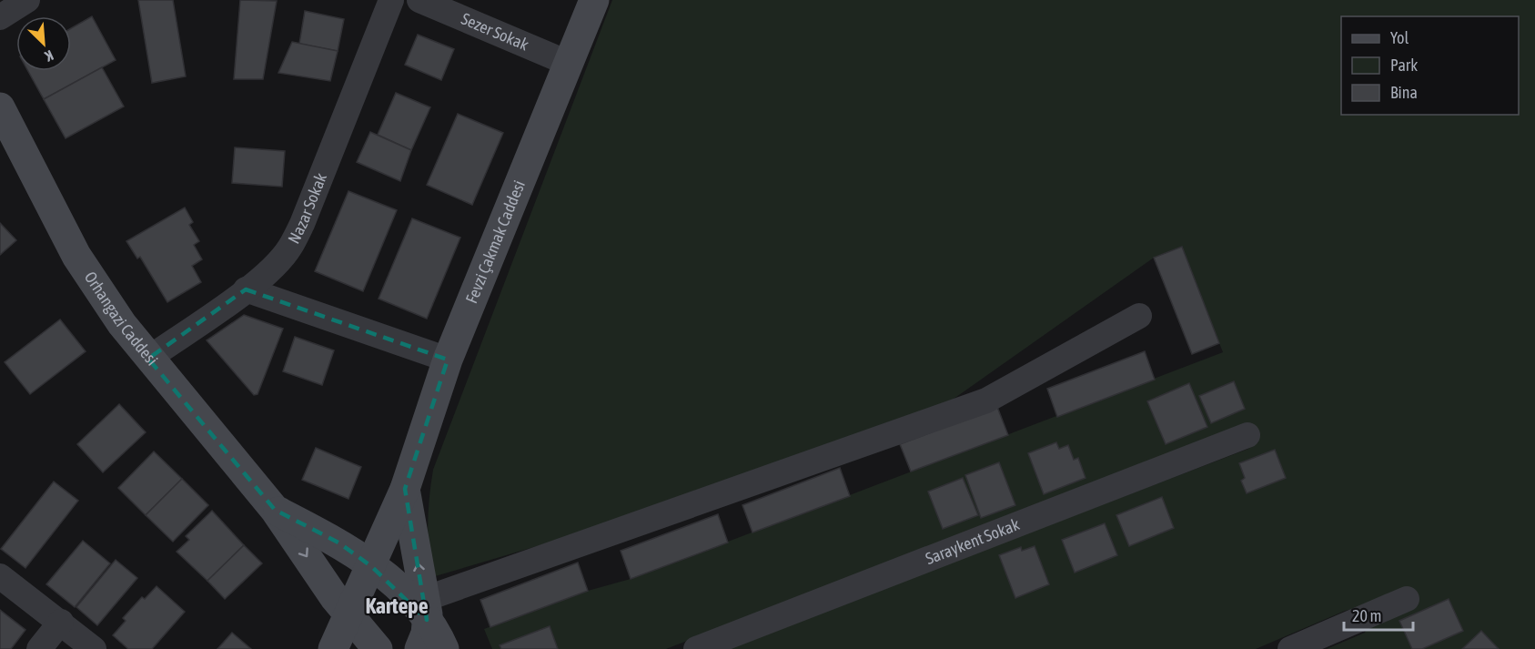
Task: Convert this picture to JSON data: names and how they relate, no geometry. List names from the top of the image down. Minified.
{"streets":{"street":["Sezer Sokak","Nazar Sokak","Fevzi Çakmak Caddesi","Orhangazi Caddesi","Saraykent Sokak"]},"crossings":[["Sezer Sokak","Fevzi Çakmak Caddesi"],["Nazar Sokak","Orhangazi Caddesi"],["Fevzi Çakmak Caddesi","Orhangazi Caddesi"]],"districts":["Kartepe"],"legend":["Yol","Park","Bina"],"scale_bar":"20 m","north":"bottom right"}
